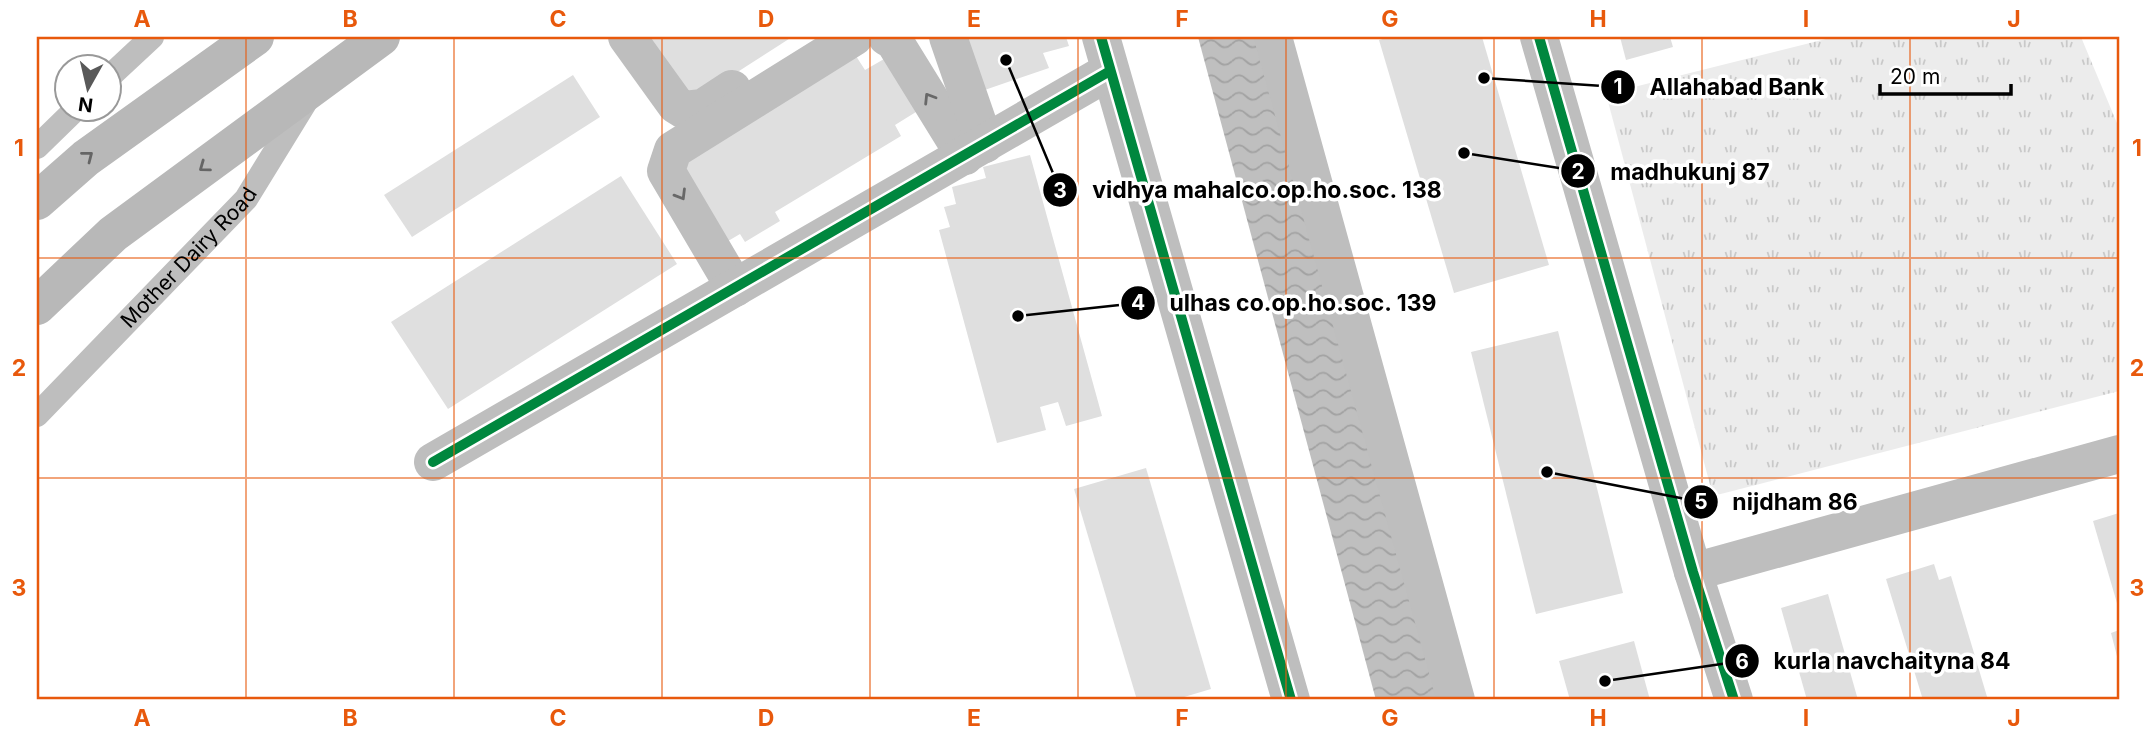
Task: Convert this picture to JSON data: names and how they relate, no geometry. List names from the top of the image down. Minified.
{"streets":{"main road":["Mother Dairy Road"]},"places":["vidhya mahalco.op.ho.soc. 138","Allahabad Bank","madhukunj 87","ulhas co.op.ho.soc. 139","nijdham 86","kurla navchaityna 84"],"scale_bar":"20 m","north":"bottom","grid":{"columns":["A","B","C","D","E","F","G","H","I","J"],"rows":["1","2","3"]}}
